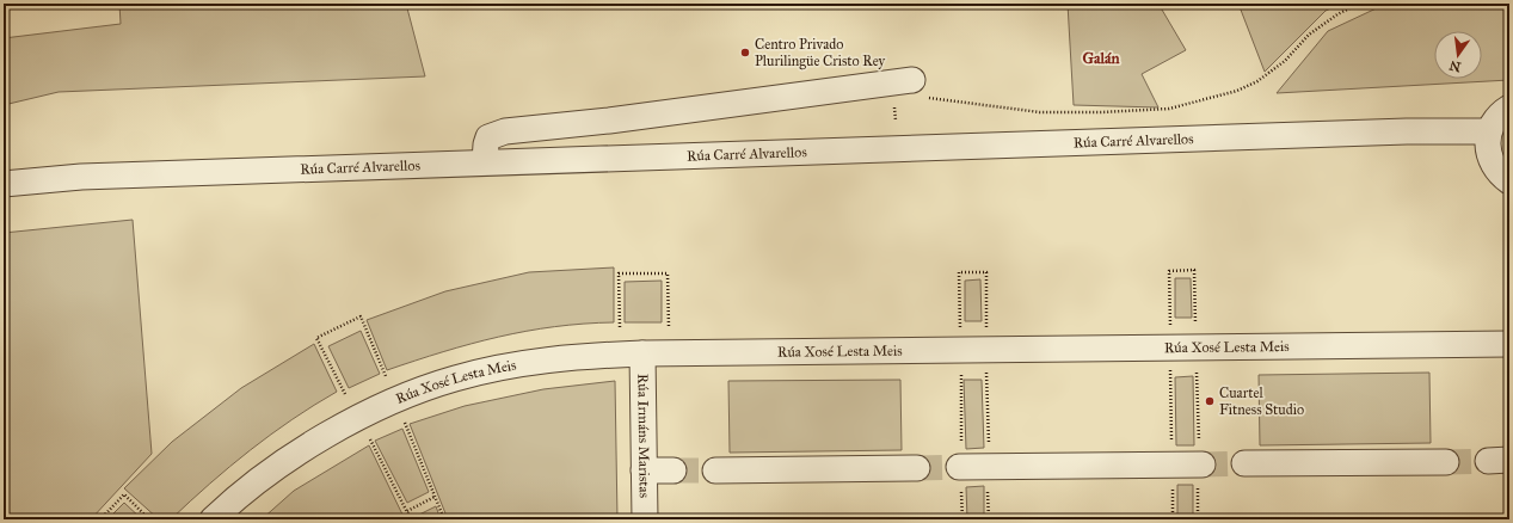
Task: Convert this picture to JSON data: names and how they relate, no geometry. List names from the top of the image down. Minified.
{"streets":{"street":["Rúa Carré Alvarellos","Rúa Xosé Lesta Meis","Rúa Irmáns Maristas"]},"crossings":[["Rúa Xosé Lesta Meis","Rúa Irmáns Maristas"]],"districts":["Galán"],"places":["Centro Privado Plurilingüe Cristo Rey","Cuartel Fitness Studio"],"north":"bottom"}
